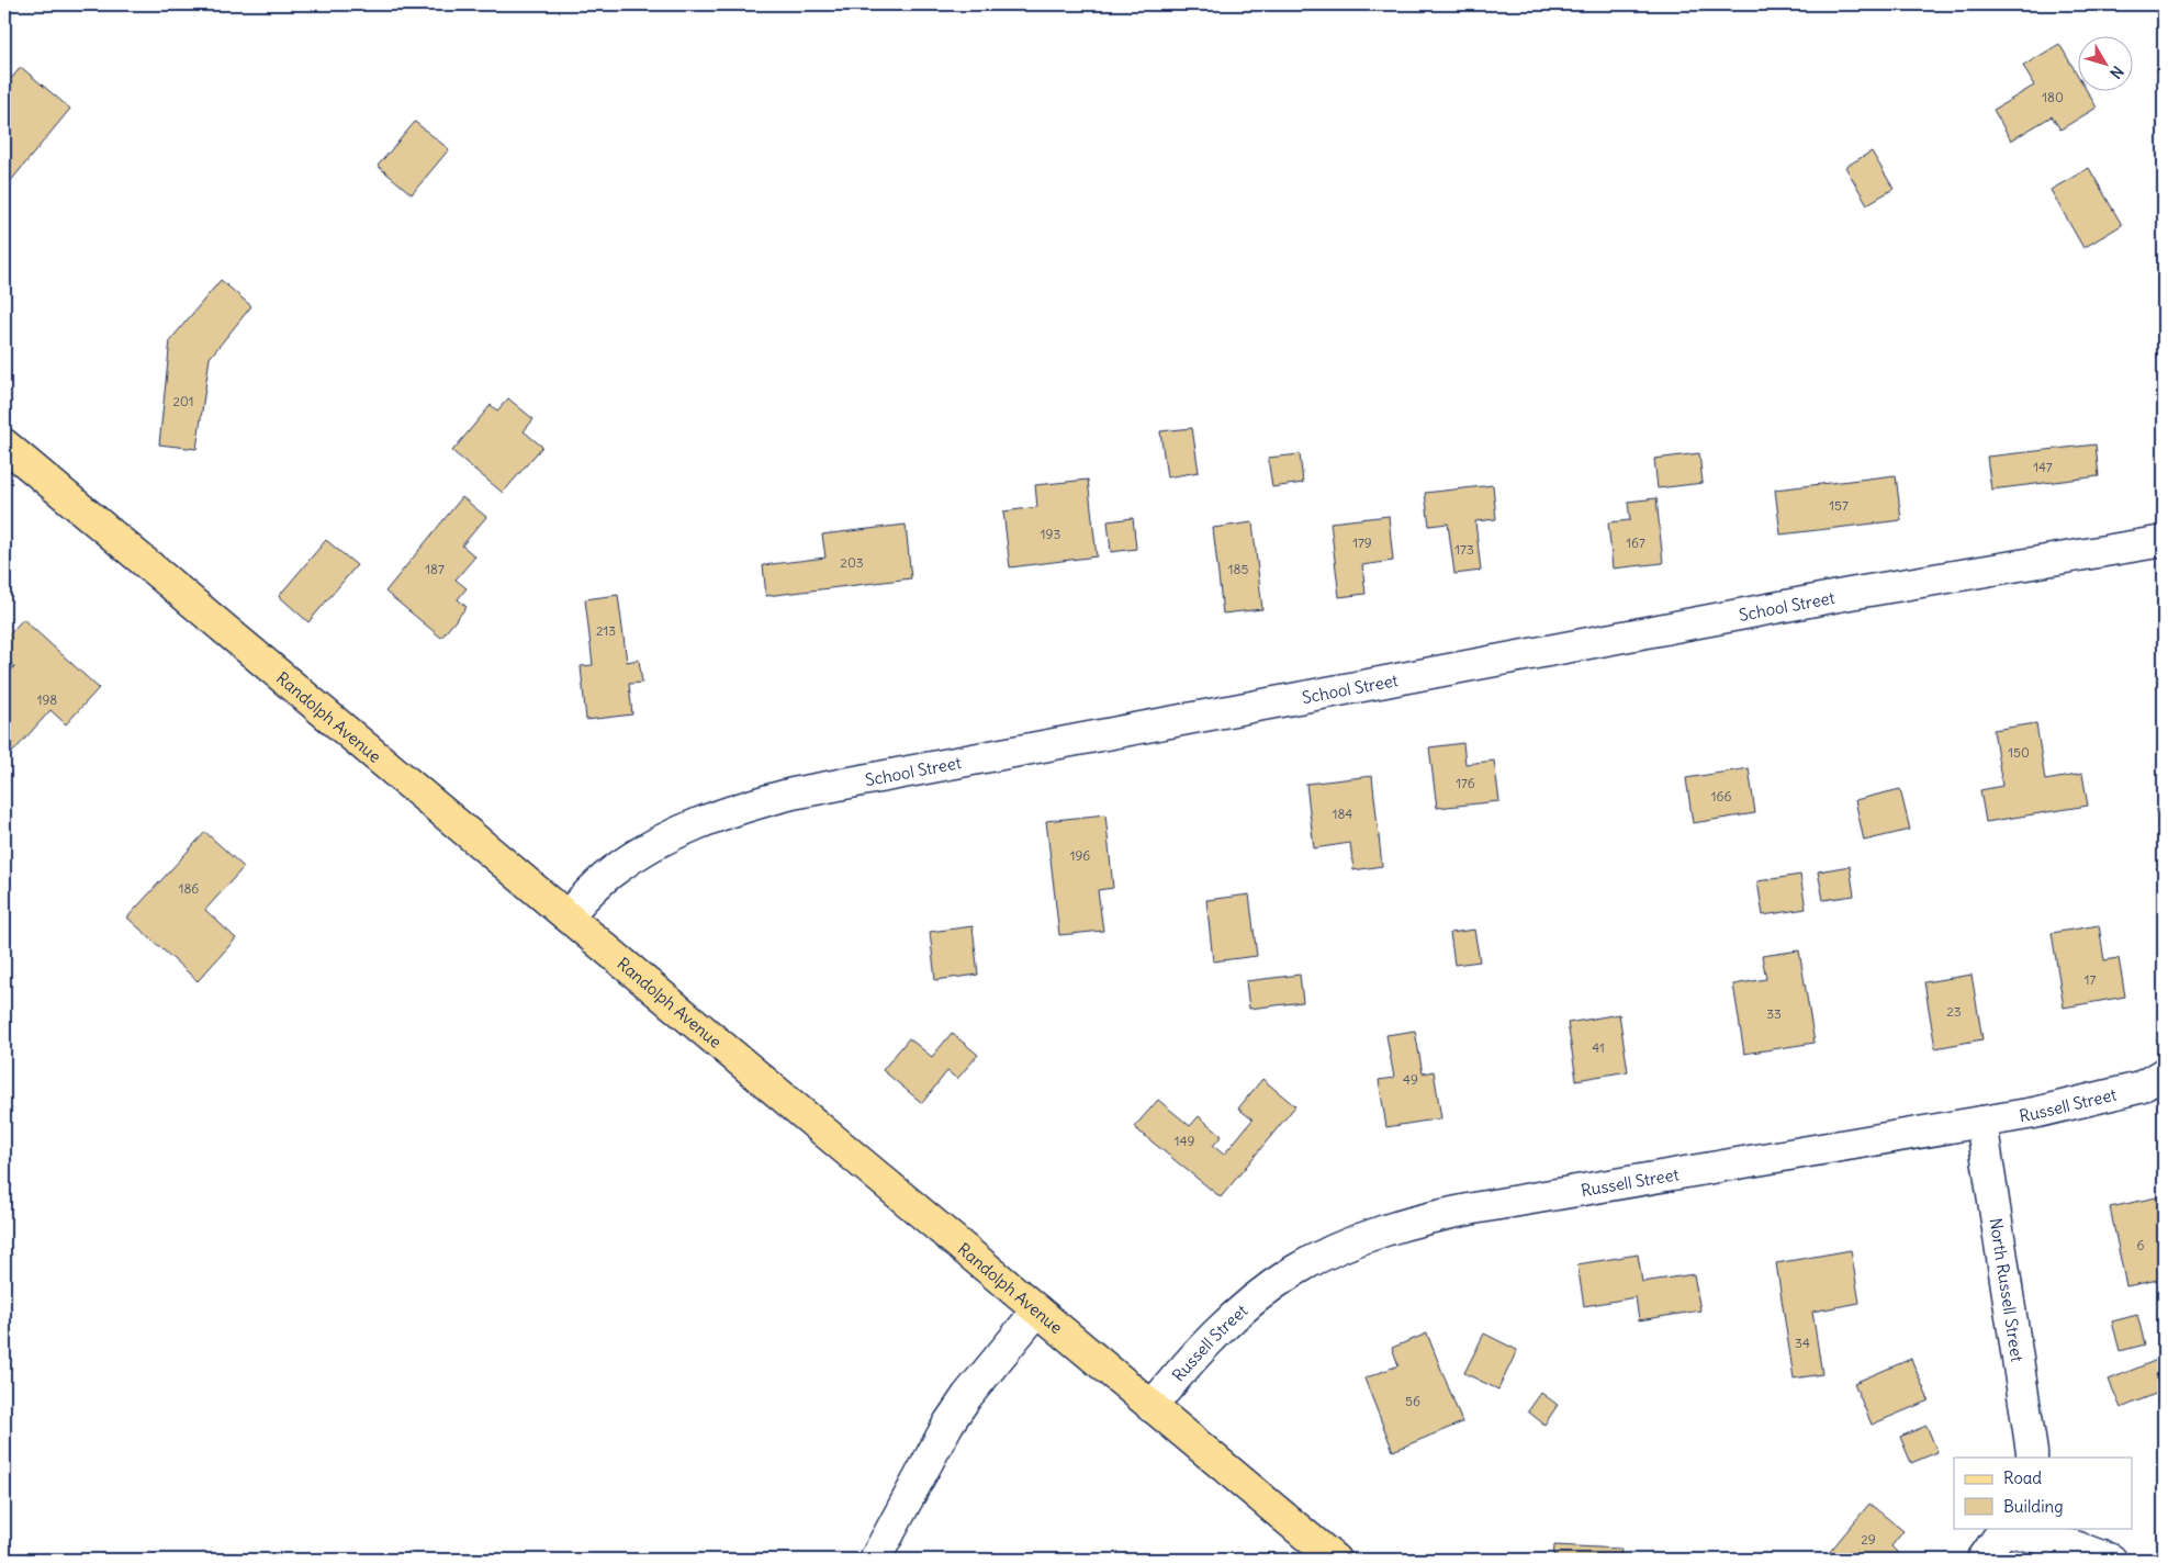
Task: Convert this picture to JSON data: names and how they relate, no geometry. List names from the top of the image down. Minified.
{"streets":{"main road":["Randolph Avenue"],"street":["School Street","Russell Street","North Russell Street"]},"crossings":[["School Street","Randolph Avenue"],["Randolph Avenue","Russell Street"],["Russell Street","North Russell Street"]],"house_numbers":["180","201","147","157","193","179","167","173","203","187","185","213","198","150","176","166","184","196","186","17","23","33","41","49","149","6","34","56","29"],"legend":["Road","Building"],"north":"bottom right"}
